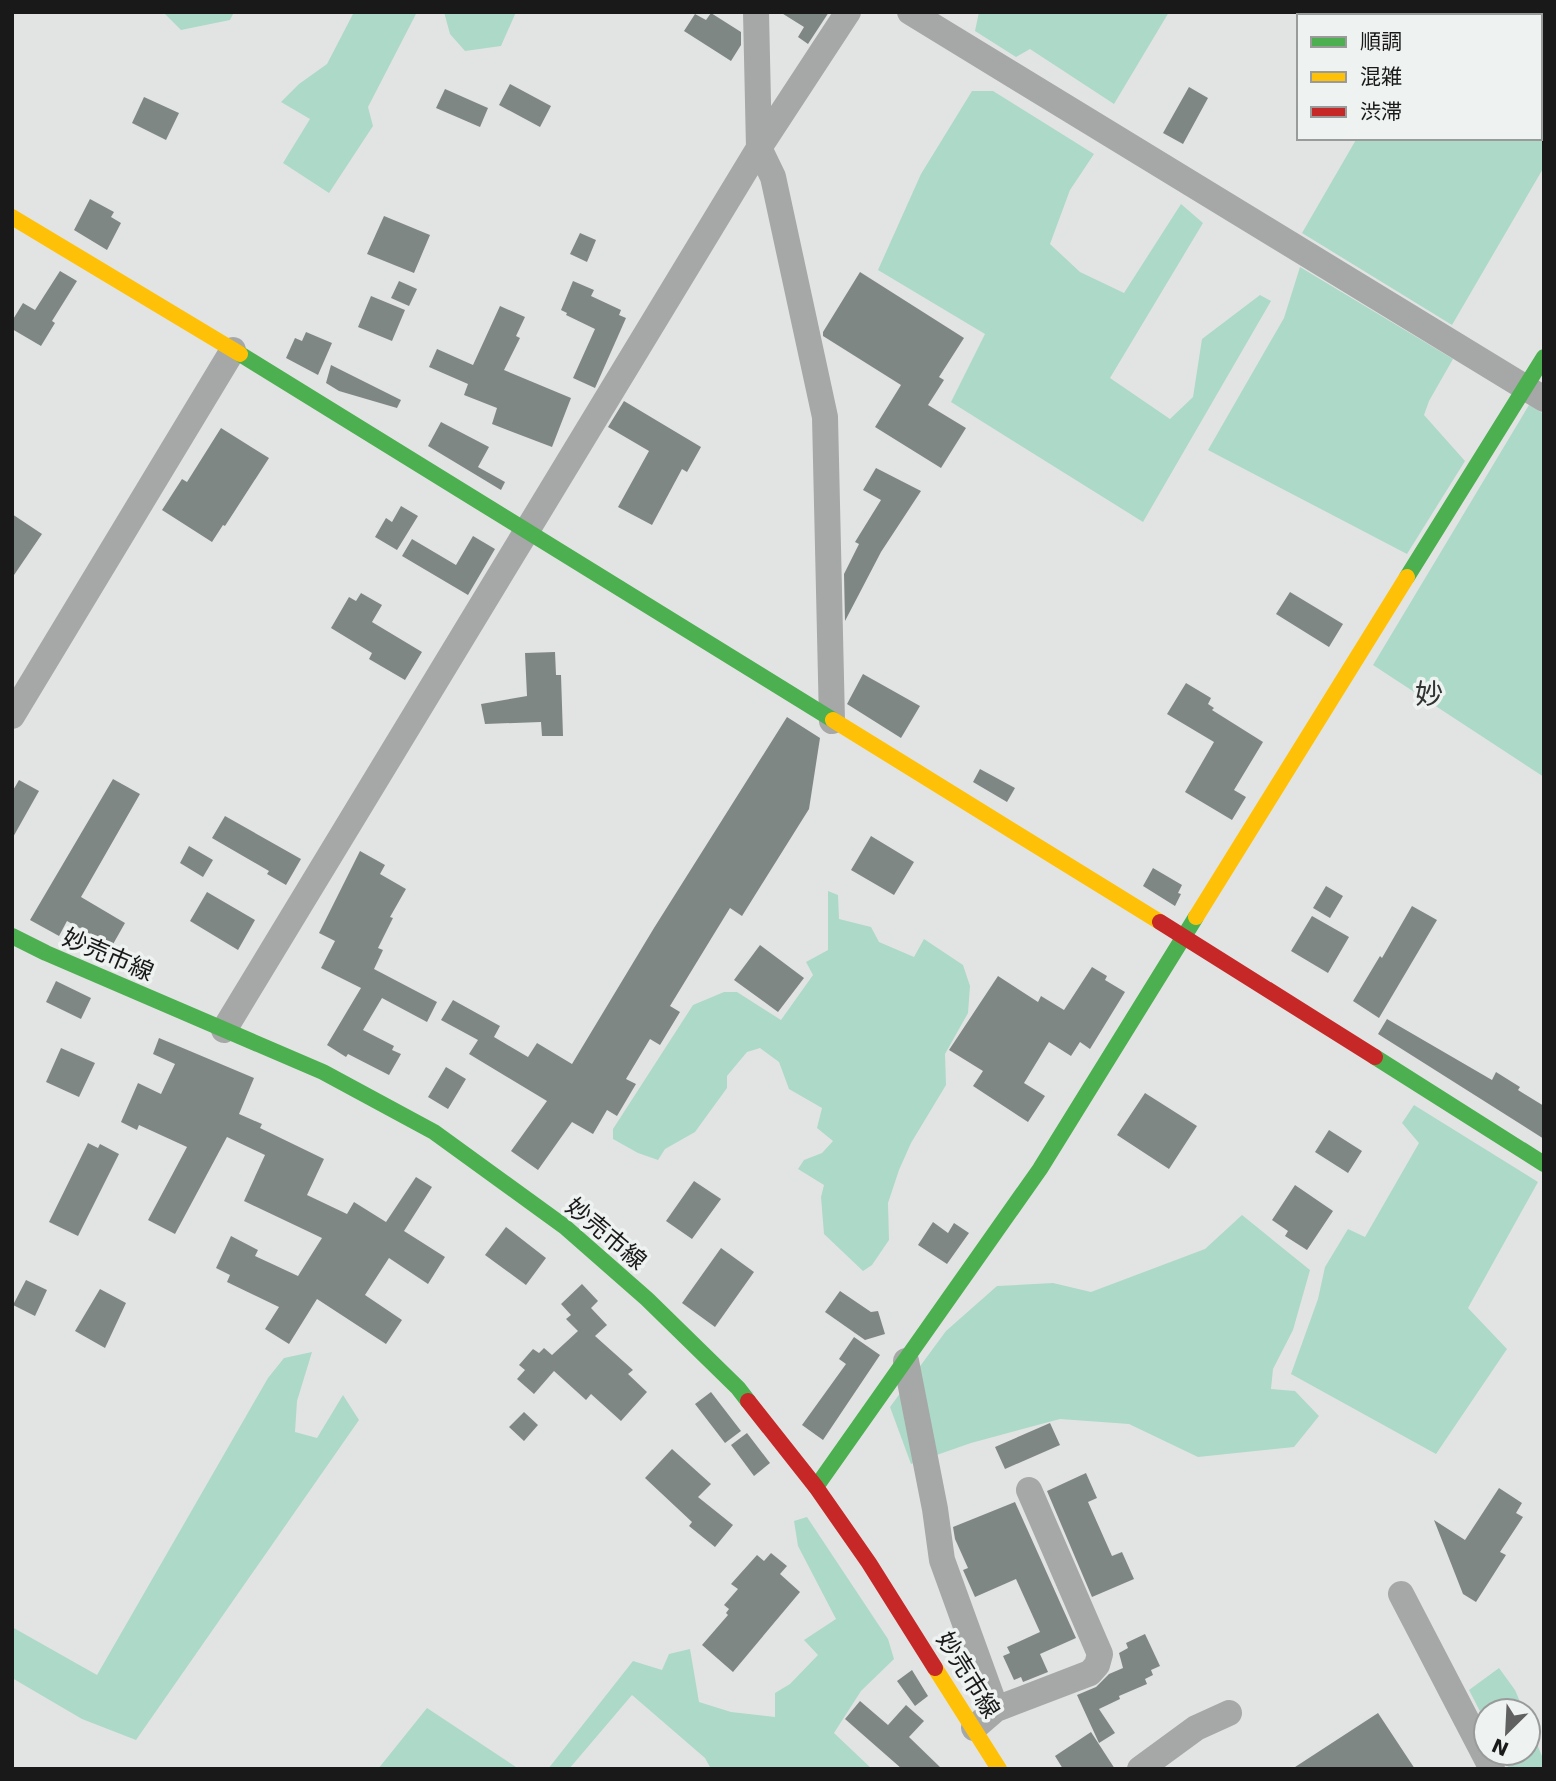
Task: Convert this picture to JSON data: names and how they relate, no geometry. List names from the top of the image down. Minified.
{"streets":{"street":["妙売市線"]},"districts":["妙"],"legend":["順調","混雑","渋滞"],"north":"bottom left"}
